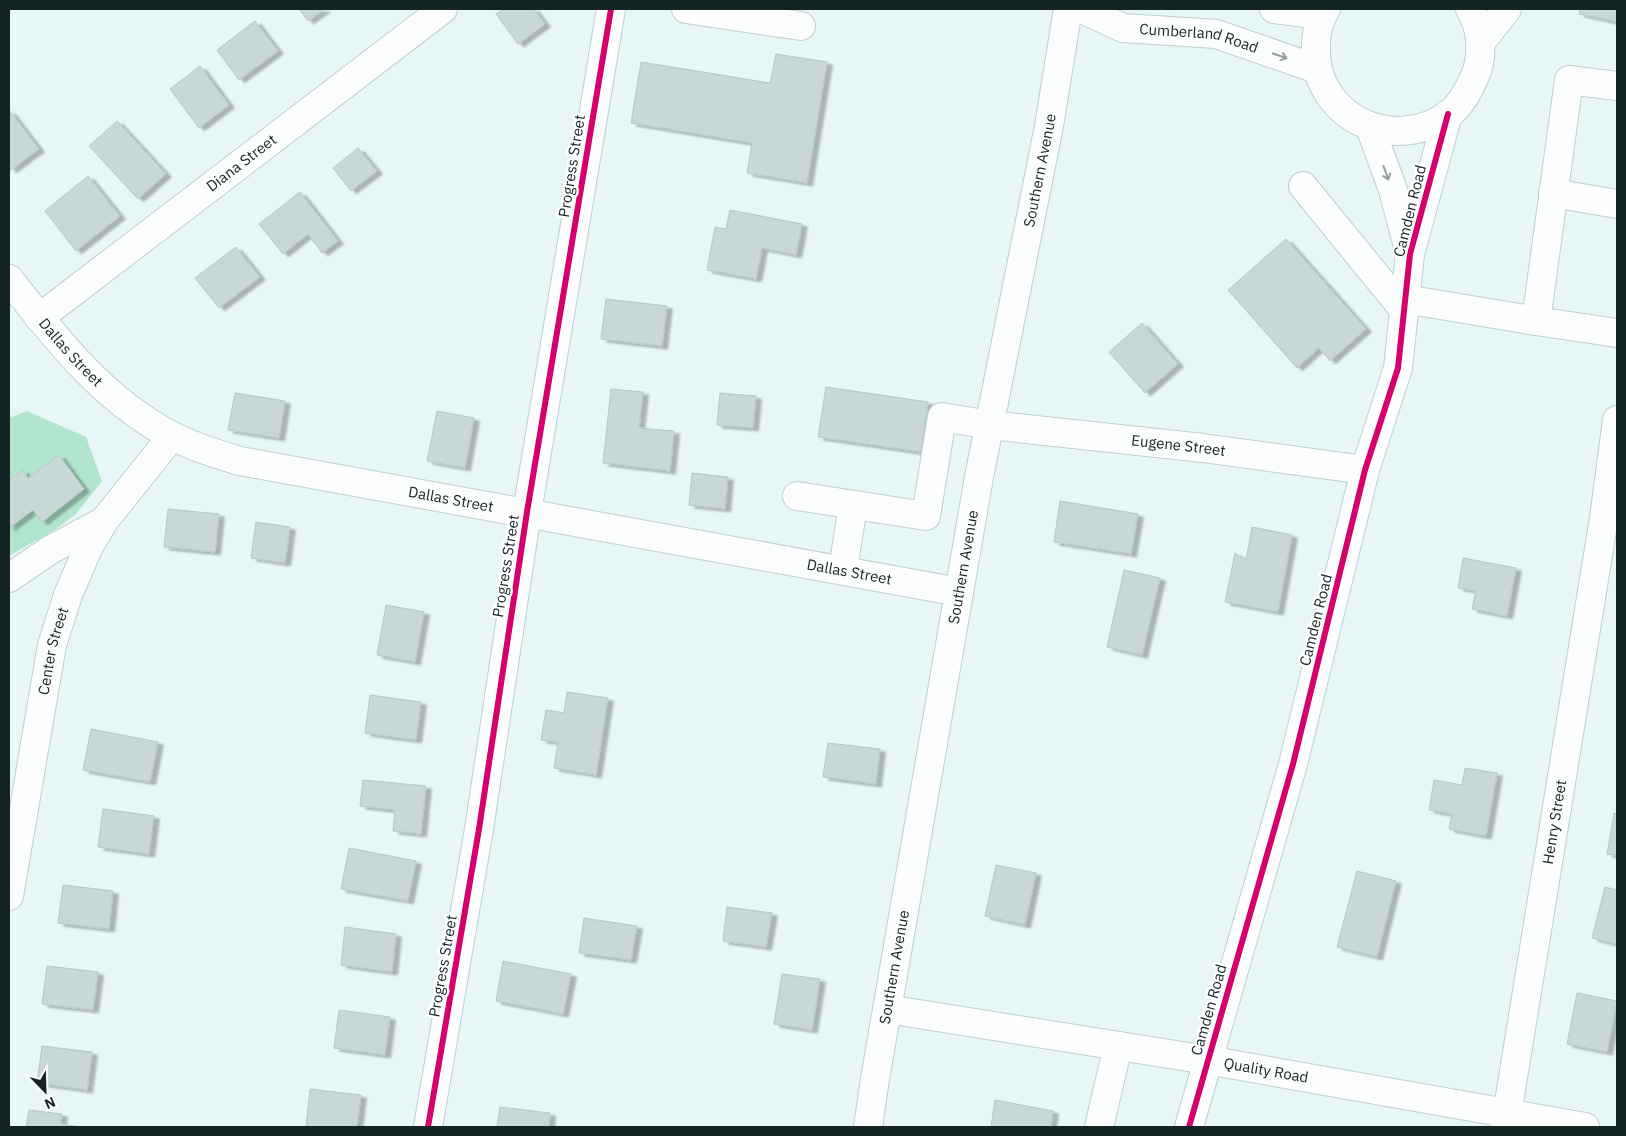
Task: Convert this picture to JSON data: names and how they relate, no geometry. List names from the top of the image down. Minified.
{"streets":{"street":["Cumberland Road","Diana Street","Progress Street","Southern Avenue","Camden Road","Dallas Street","Eugene Street","Center Street","Henry Street","Quality Road"]},"crossings":[["Diana Street","Dallas Street"],["Progress Street","Dallas Street"],["Southern Avenue","Dallas Street"],["Southern Avenue","Eugene Street"],["Southern Avenue","Quality Road"],["Camden Road","Eugene Street"],["Camden Road","Quality Road"],["Dallas Street","Center Street"],["Henry Street","Quality Road"]],"one_way":["Cumberland Road"],"north":"bottom right"}
